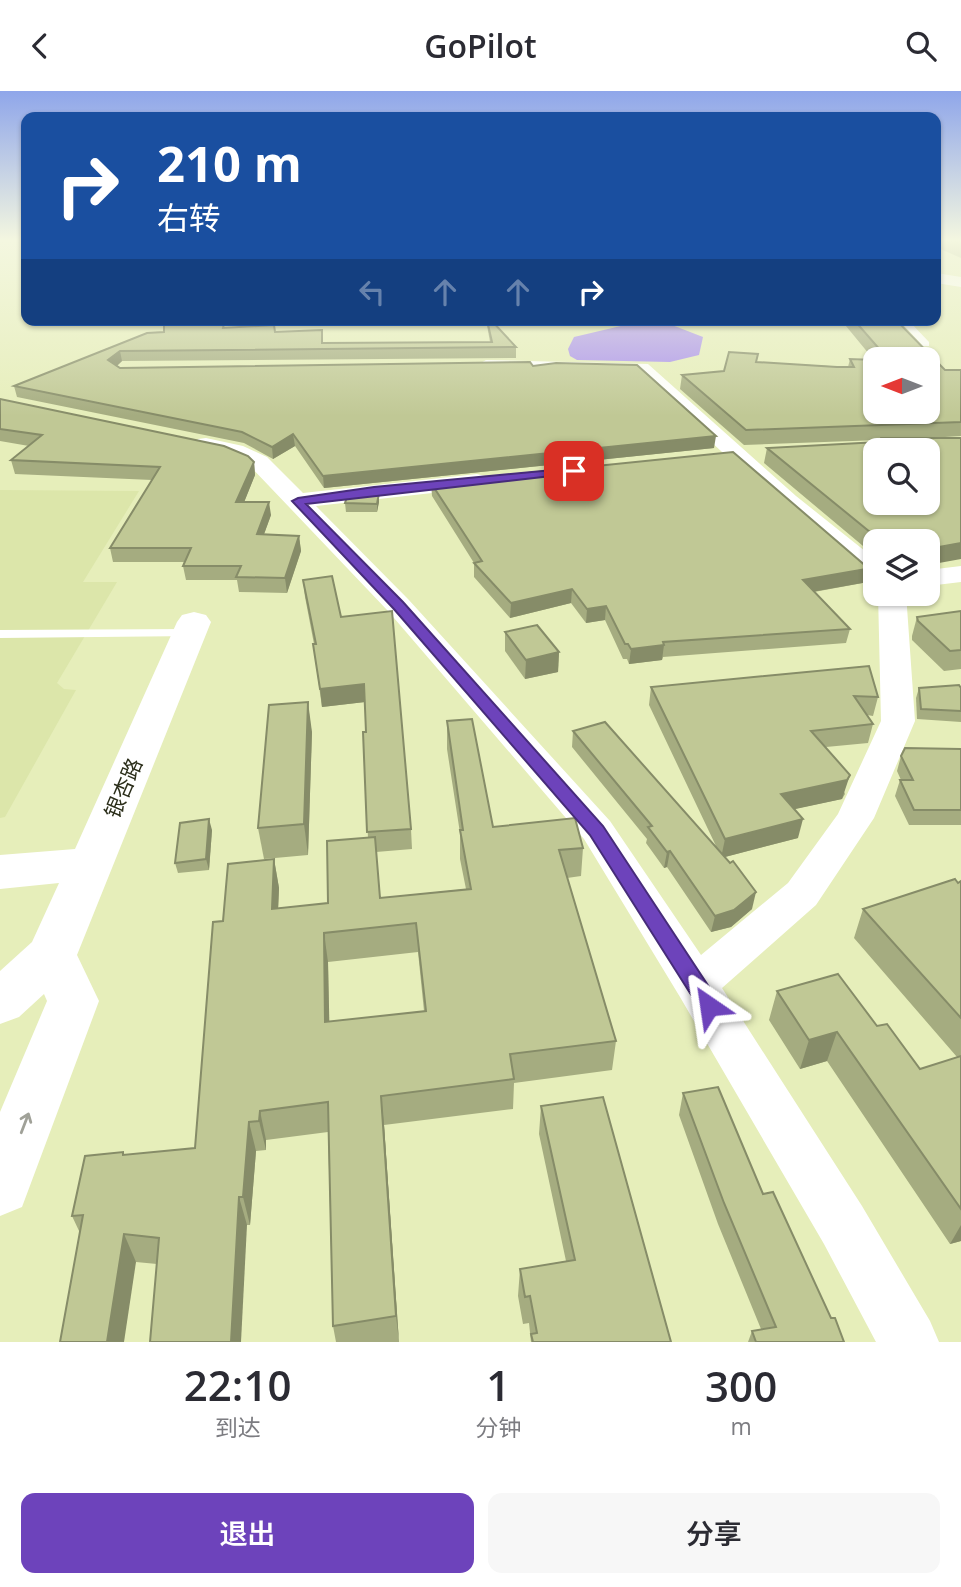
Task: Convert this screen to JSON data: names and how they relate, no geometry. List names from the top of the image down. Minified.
{"streets":{"street":["银杏路"]},"north":"left","page":{"header":"GoPilot","turn":["210 m","右转"],"eta":["22:10","到达","1","分钟","300","m"],"buttons":["退出","分享"]}}
